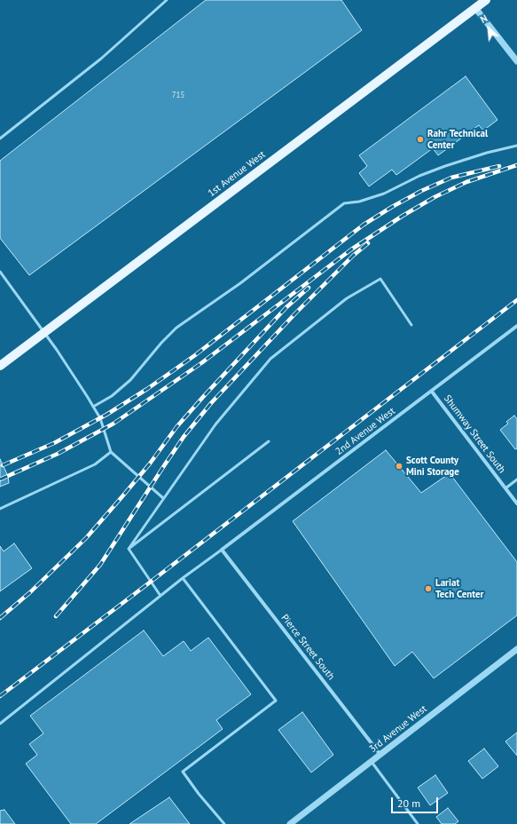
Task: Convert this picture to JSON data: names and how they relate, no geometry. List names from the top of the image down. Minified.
{"streets":{"main road":["1st Avenue West"],"street":["2nd Avenue West","Shumway Street South","Pierce Street South","3rd Avenue West"]},"crossings":[["2nd Avenue West","Shumway Street South"],["2nd Avenue West","Pierce Street South"],["Pierce Street South","3rd Avenue West"]],"places":["Rahr Technical Center","Scott County Mini Storage","Lariat Tech Center"],"house_numbers":["715"],"scale_bar":"20 m","north":"top left"}
